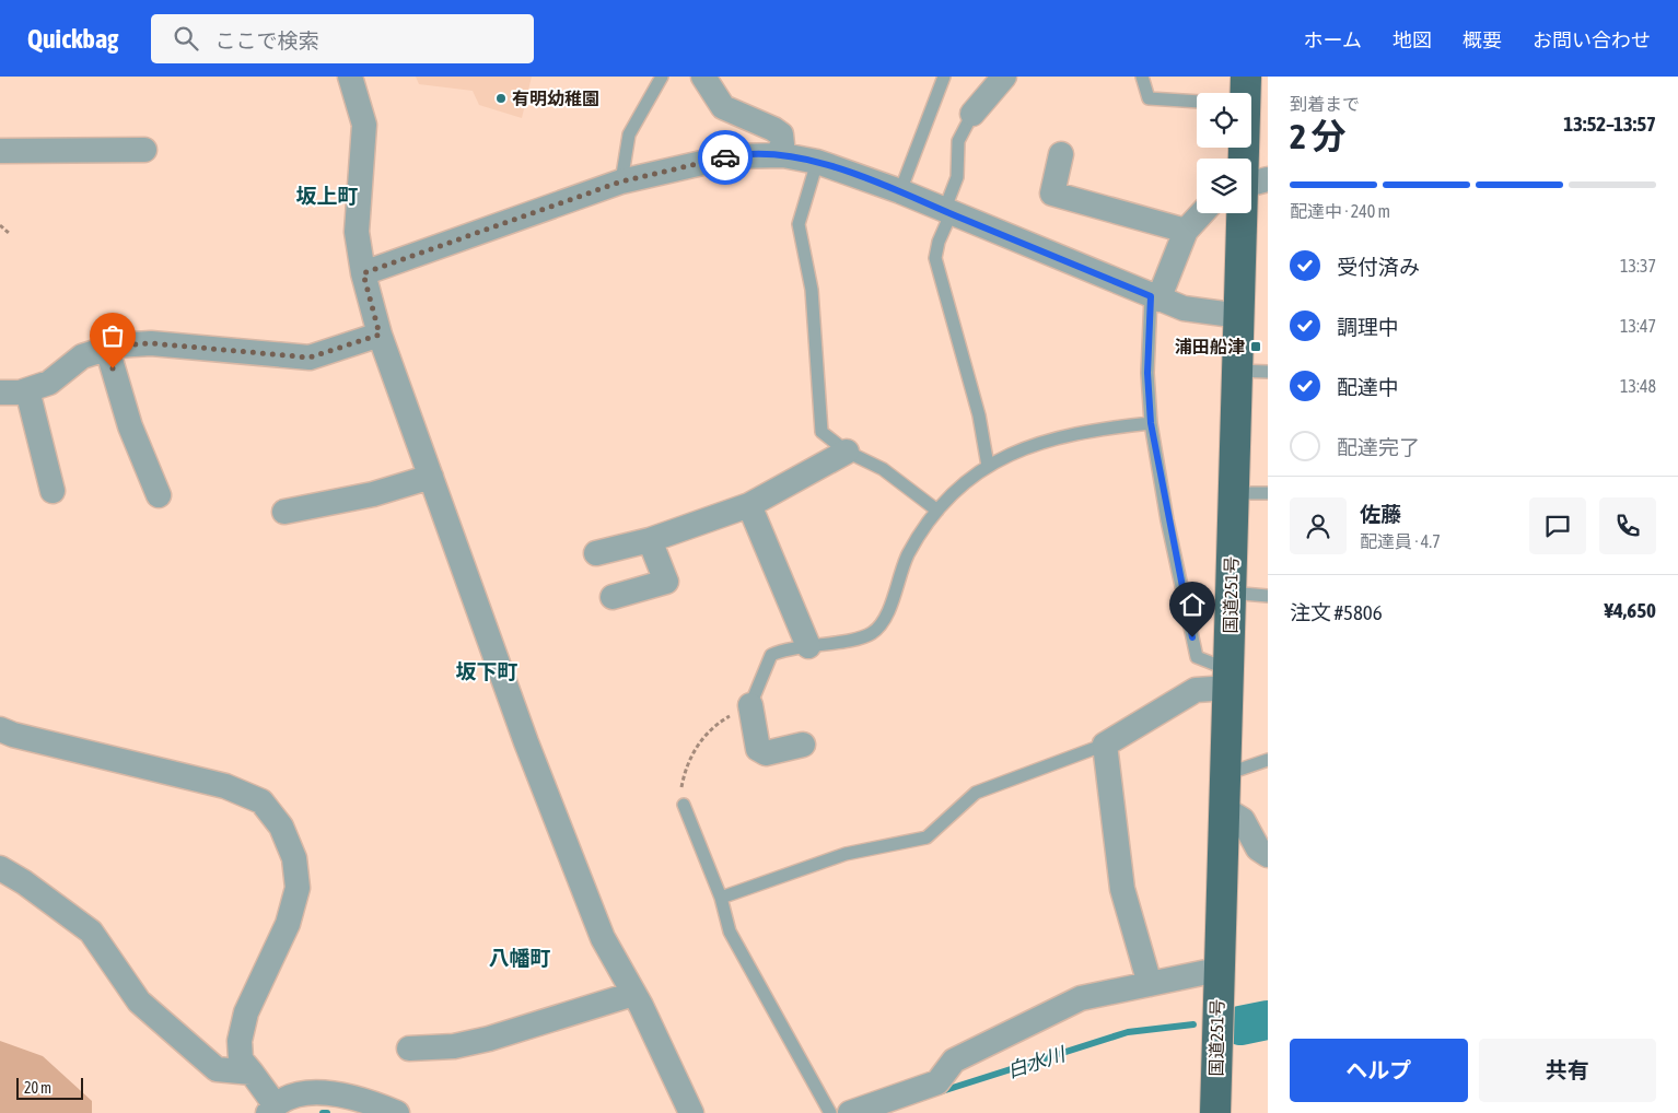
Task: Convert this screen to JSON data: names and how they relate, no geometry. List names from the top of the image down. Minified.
{"streets":{"highway":["国道251号"]},"districts":["坂上町","坂下町","八幡町"],"water":["白水川"],"places":{"other":["有明幼稚園"],"transit":["浦田船津"]},"scale_bar":"20 m","page":{"header":"Quickbag","search":"ここで検索","nav":["ホーム","地図","概要","お問い合わせ"],"heading":["2 分","到着まで","13:52–13:57"],"panel":["佐藤","配達員 · 4.7","注文 #5806","¥4,650"],"bar":"配達中 · 240 m","list":[["受付済み","13:37"],["調理中","13:47"],["配達中","13:48"],"配達完了"],"buttons":["ヘルプ","共有"],"scale":"20 m"}}
